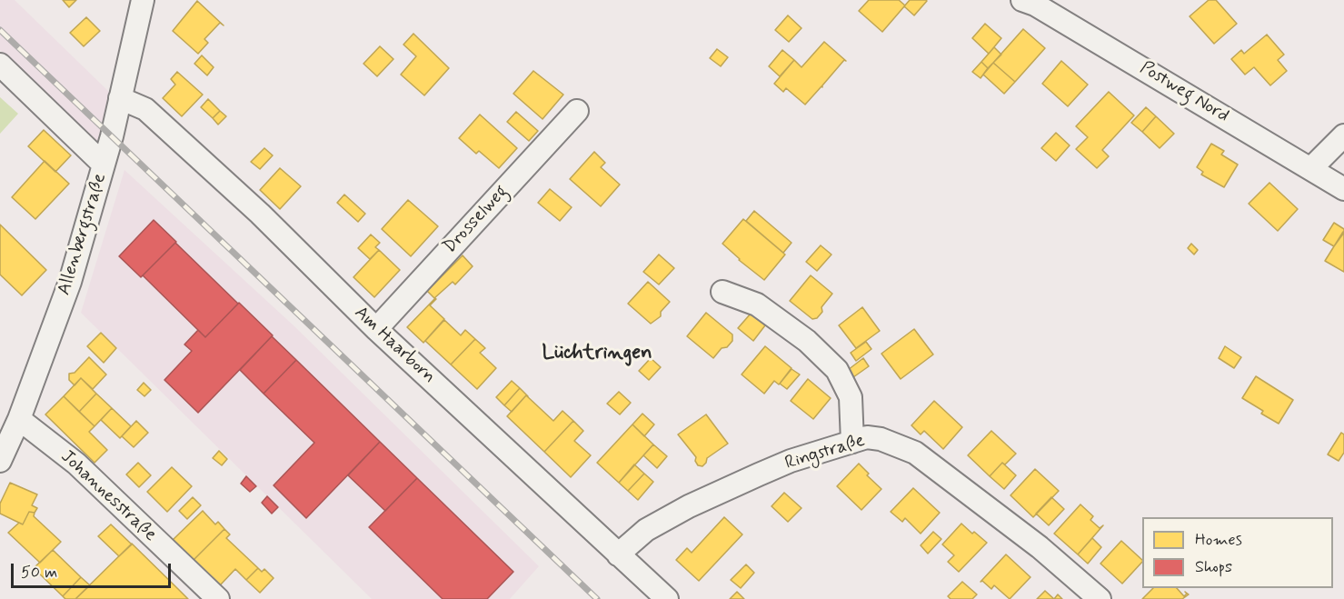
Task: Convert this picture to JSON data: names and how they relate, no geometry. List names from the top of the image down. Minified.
{"streets":{"street":["Postweg Nord","Drosselweg","Allenbergstraße","Am Haarborn","Ringstraße","Johannesstraße"]},"crossings":[["Drosselweg","Am Haarborn"],["Allenbergstraße","Am Haarborn"],["Allenbergstraße","Johannesstraße"],["Am Haarborn","Ringstraße"]],"districts":["Lüchtringen"],"legend":["Homes","Shops"],"scale_bar":"50 m"}
